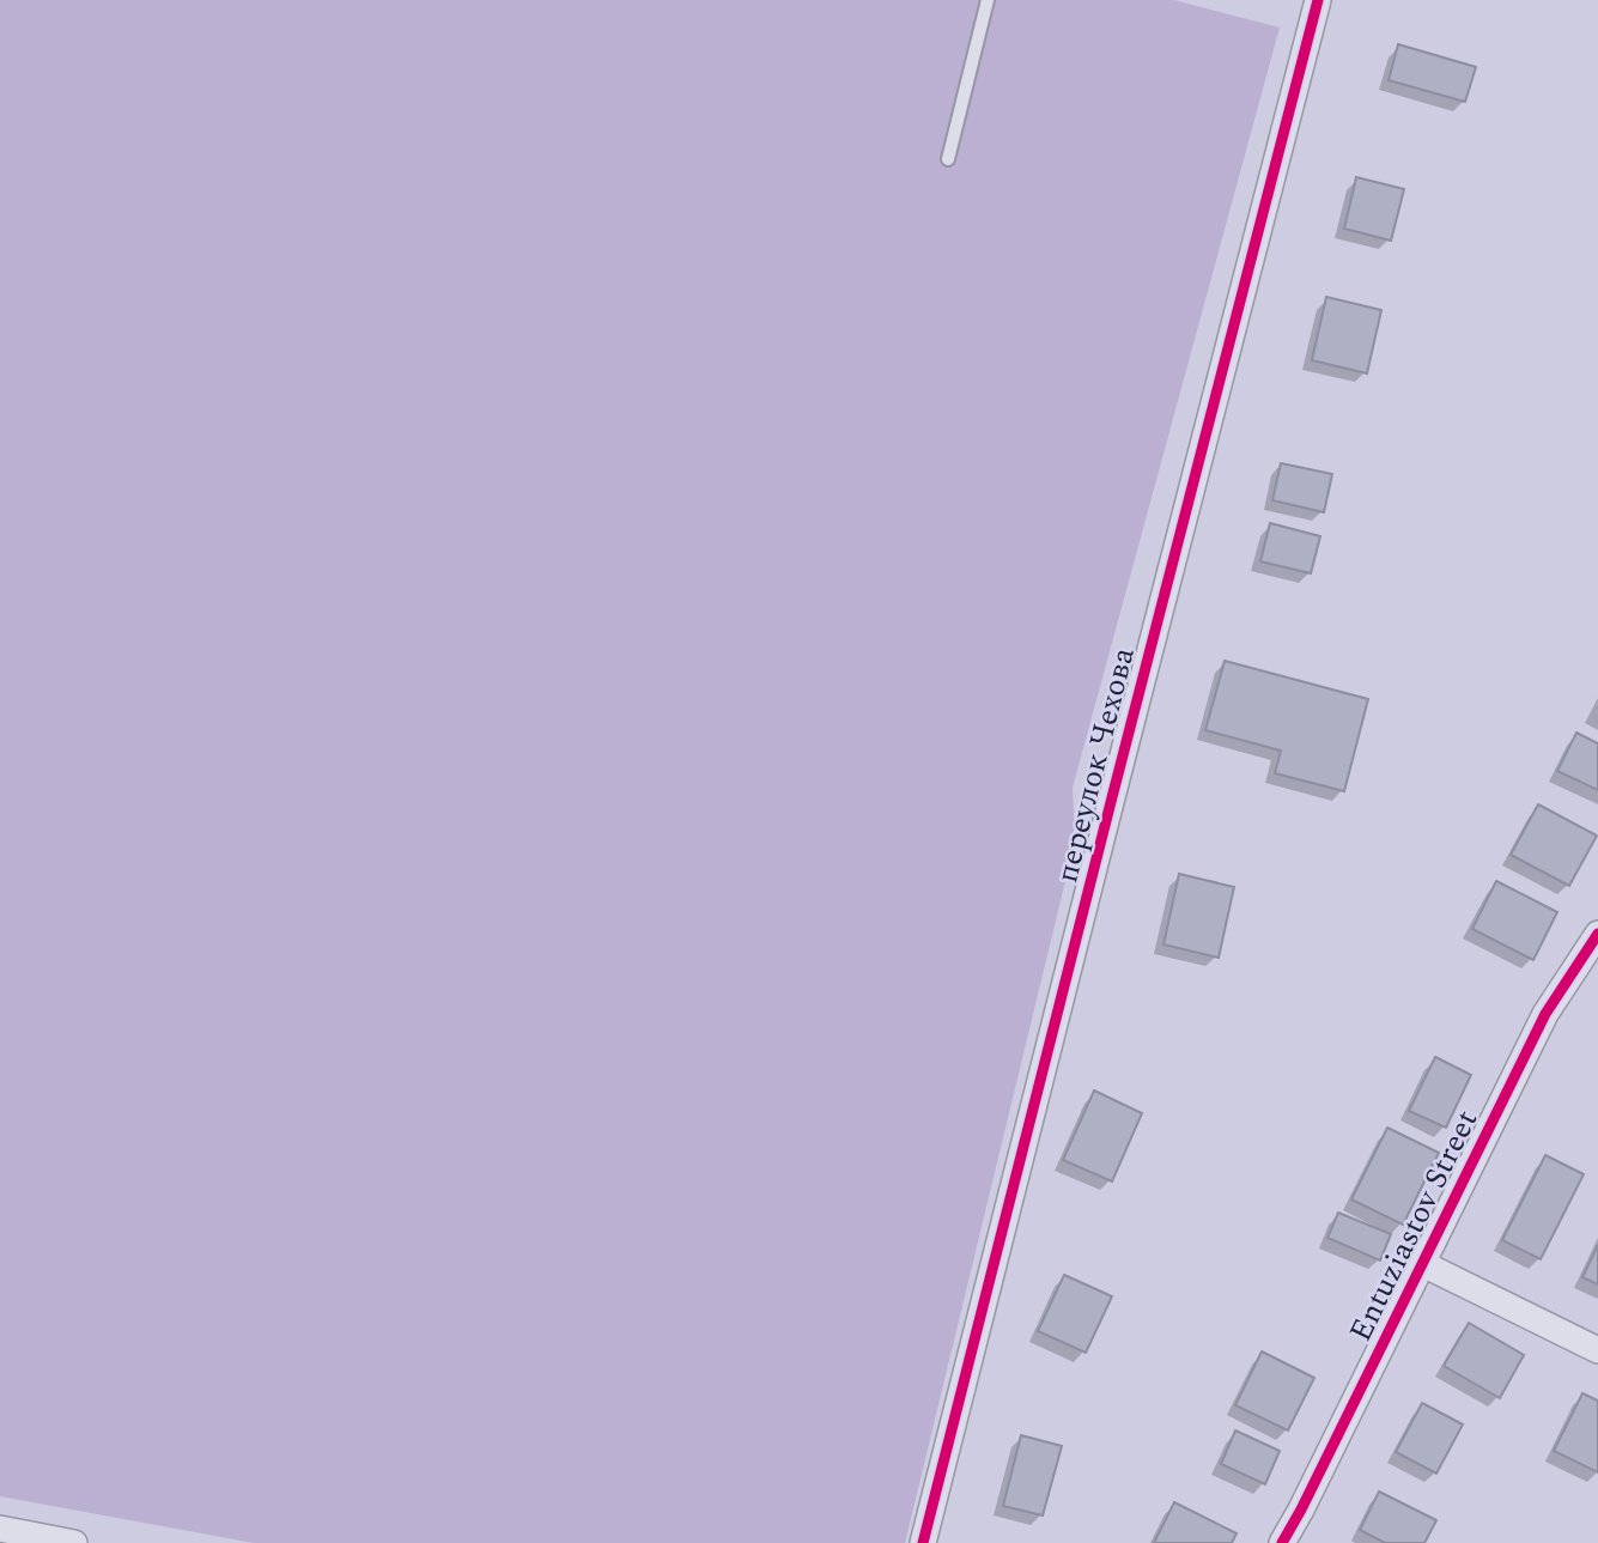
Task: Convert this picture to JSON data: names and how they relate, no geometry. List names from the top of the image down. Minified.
{"streets":{"street":["переулок Чехова","Entuziastov Street"]}}
